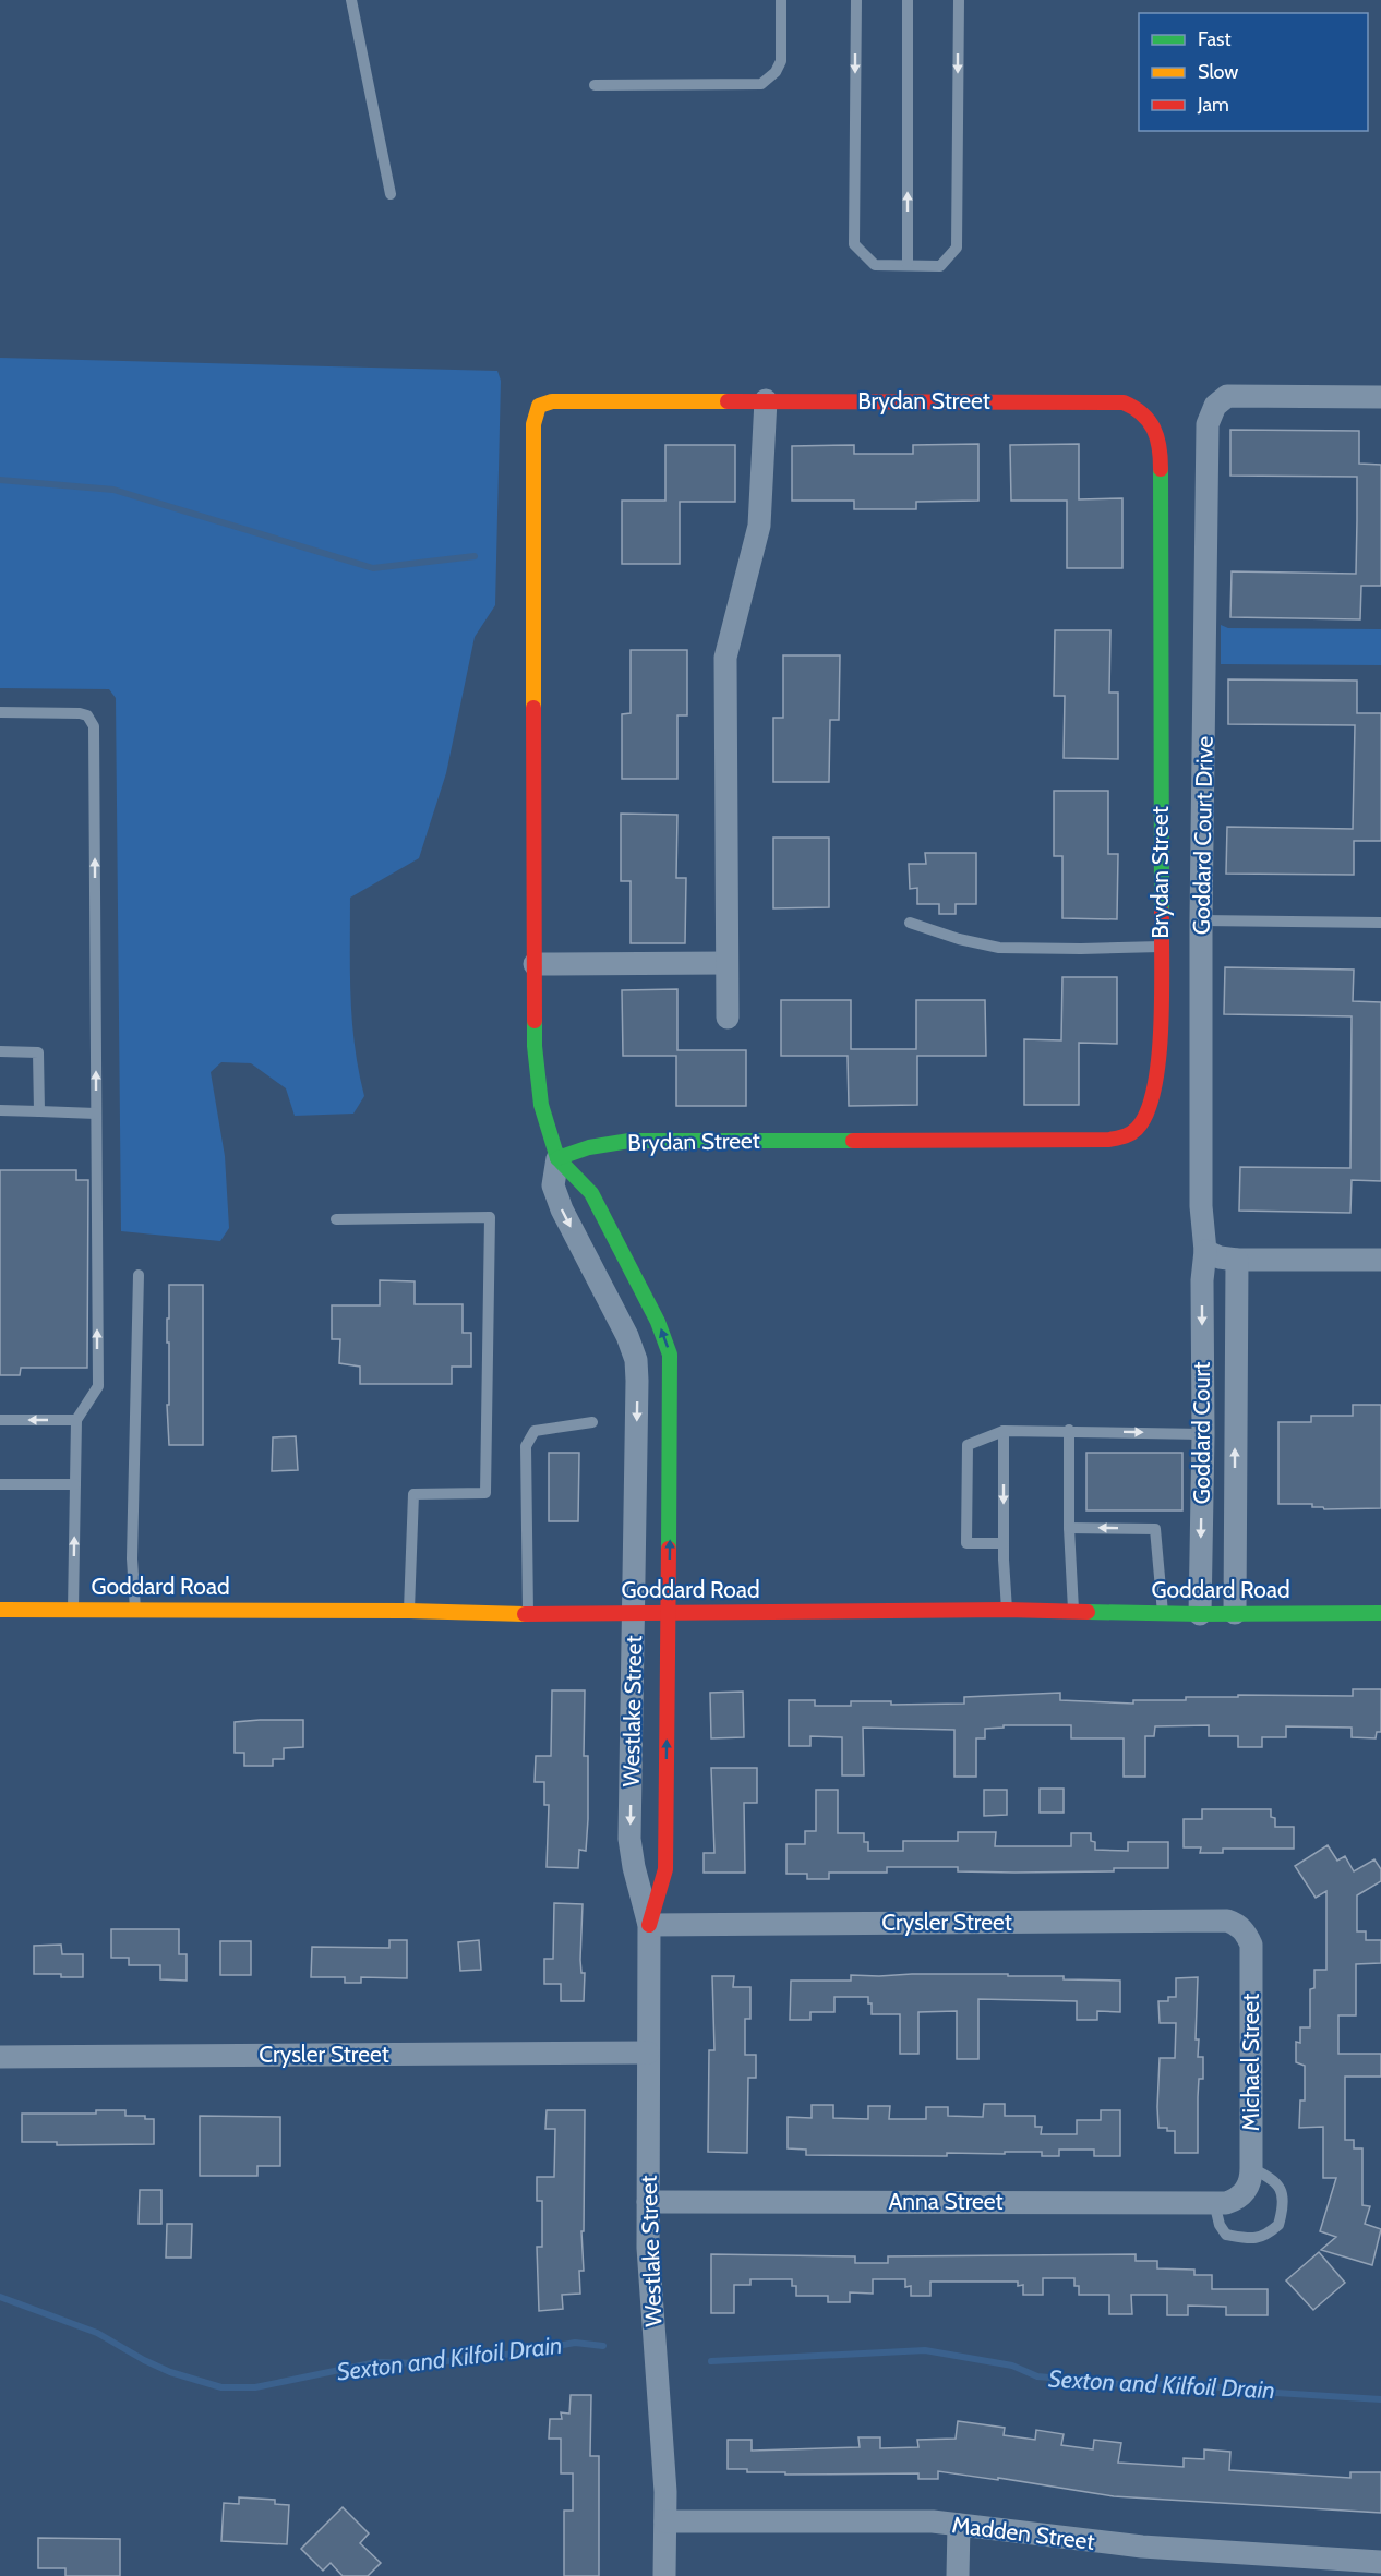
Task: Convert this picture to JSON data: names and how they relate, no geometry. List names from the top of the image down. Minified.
{"streets":{"street":["Brydan Street","Goddard Court Drive","Goddard Court","Goddard Road","Westlake Street","Crysler Street","Michael Street","Anna Street","Madden Street"]},"crossings":[["Brydan Street","Goddard Road"],["Brydan Street","Westlake Street"],["Goddard Court Drive","Goddard Court"],["Goddard Court","Goddard Road"],["Goddard Road","Westlake Street"],["Westlake Street","Crysler Street"],["Westlake Street","Anna Street"],["Westlake Street","Madden Street"],["Crysler Street","Michael Street"],["Michael Street","Anna Street"]],"water":["Sexton and Kilfoil Drain"],"legend":["Fast","Slow","Jam"]}
